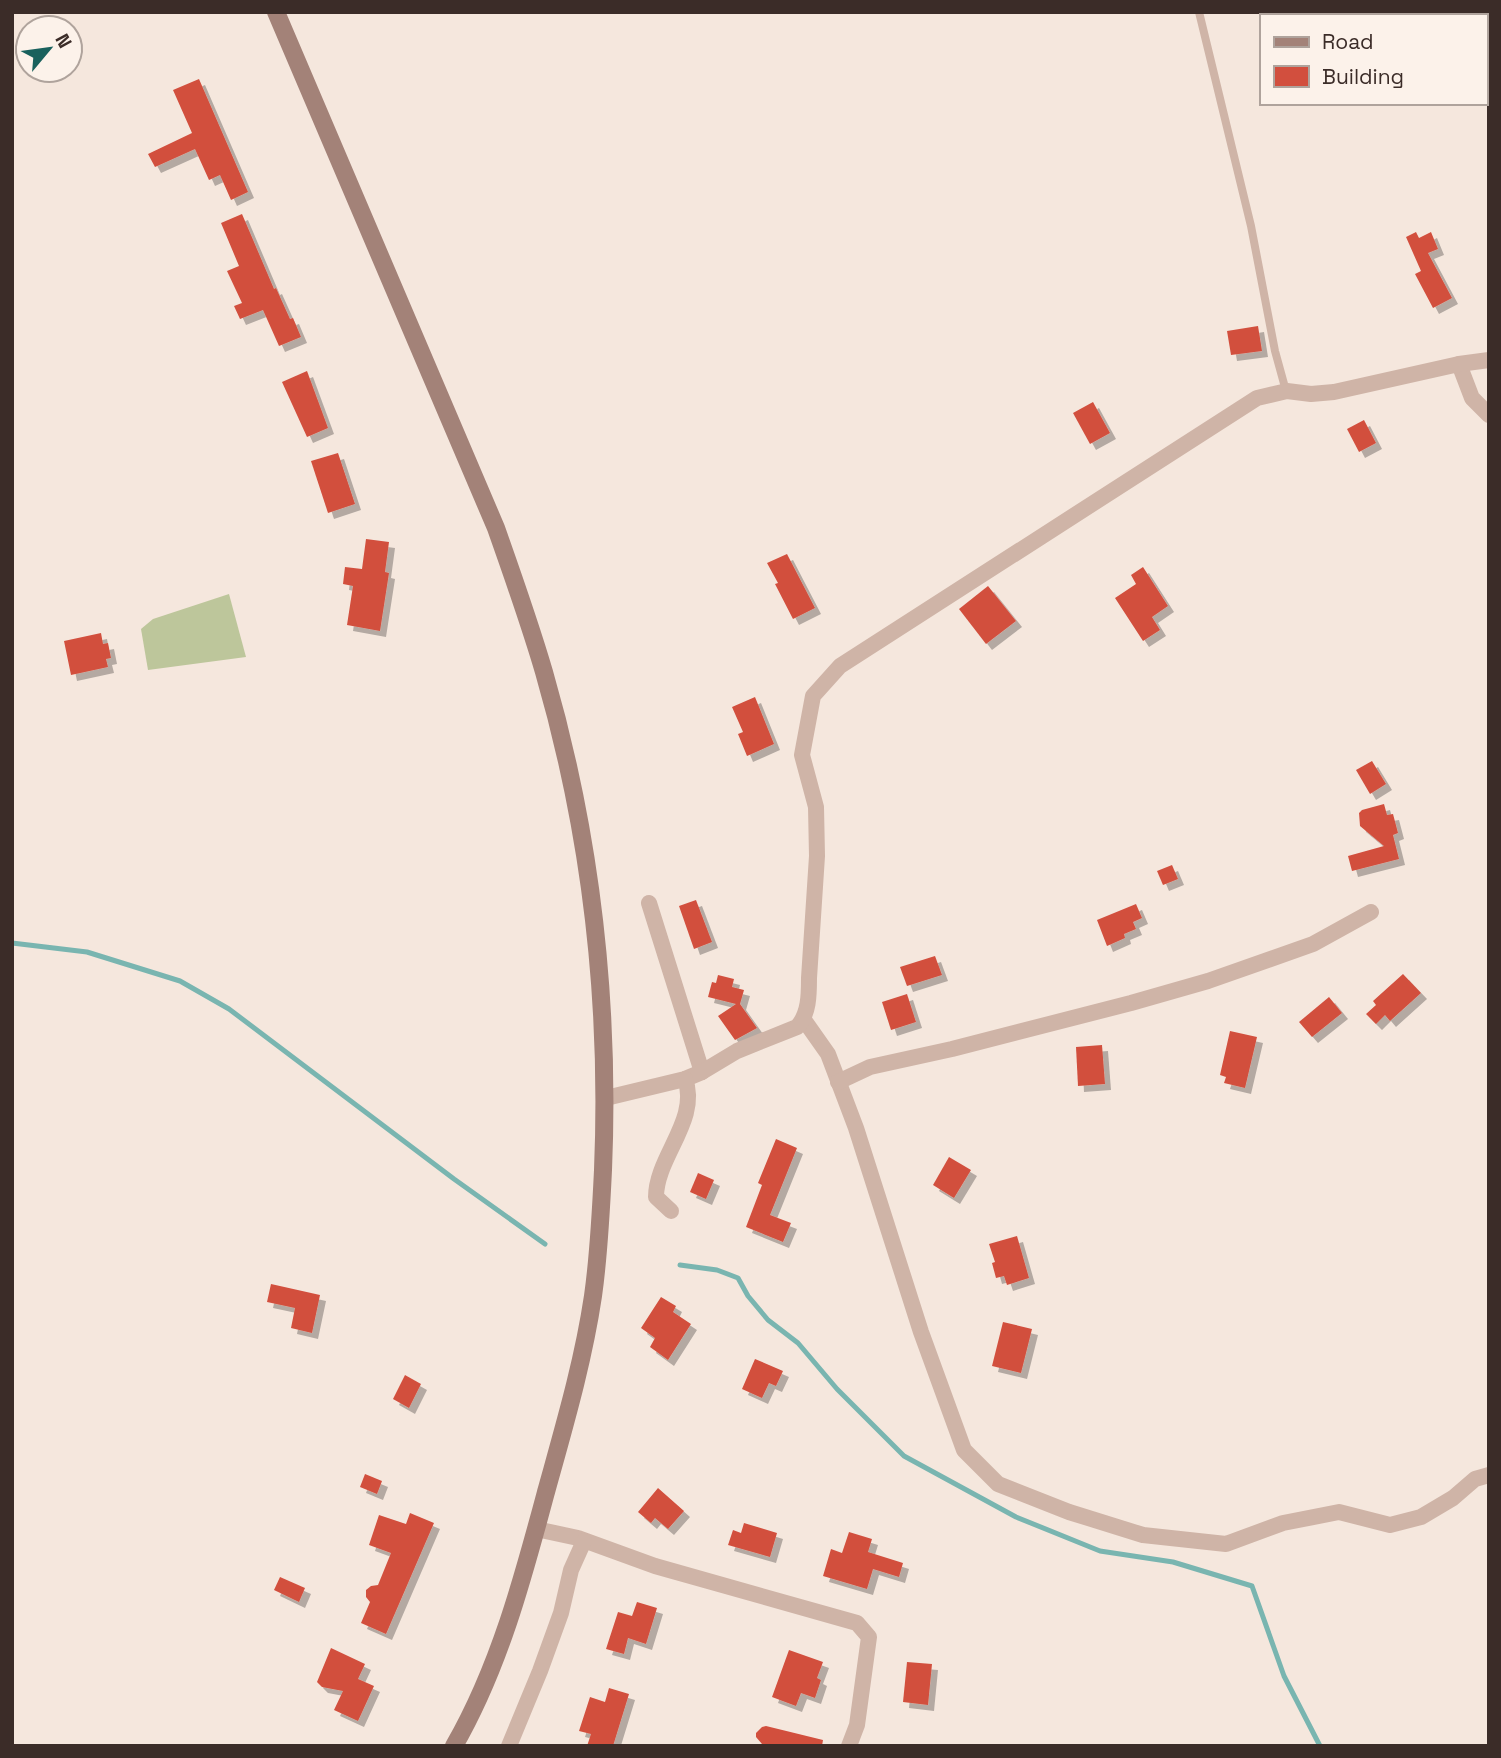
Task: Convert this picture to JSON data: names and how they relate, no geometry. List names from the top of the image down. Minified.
{"legend":["Road","Building"],"north":"top right"}
